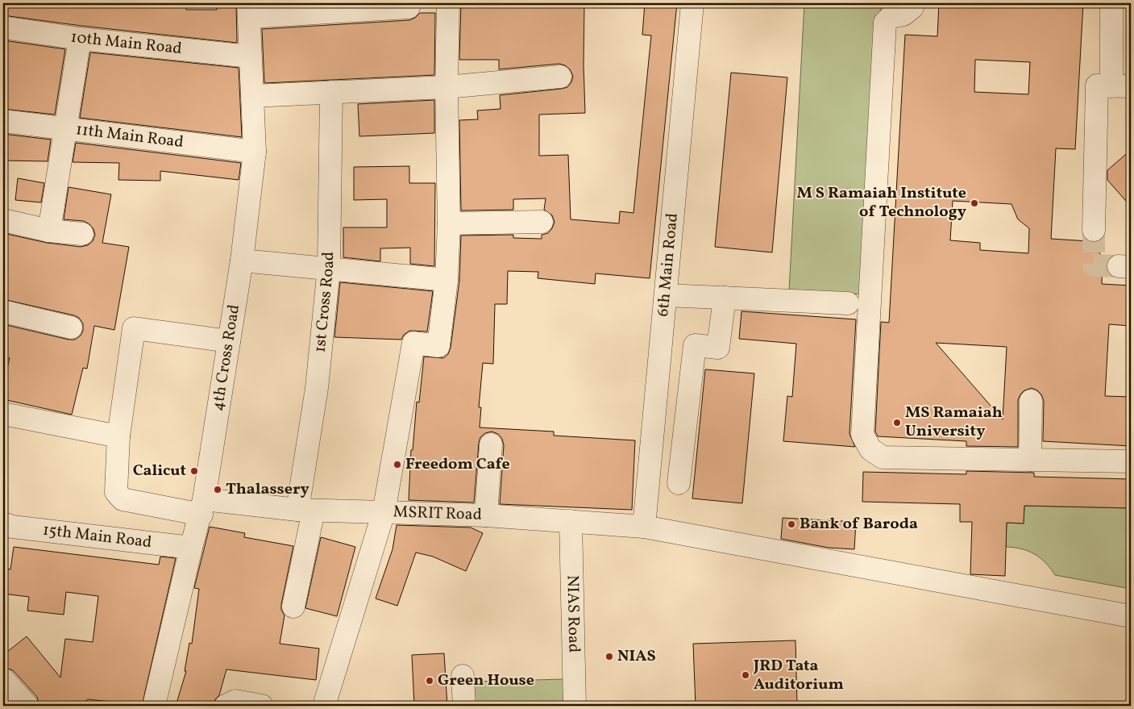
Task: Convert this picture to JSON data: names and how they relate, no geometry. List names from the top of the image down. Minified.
{"streets":{"street":["10th Main Road","11th Main Road","6th Main Road","1st Cross Road","4th Cross Road","MSRIT Road","15th Main Road","NIAS Road"]},"crossings":[["10th Main Road","4th Cross Road"],["11th Main Road","4th Cross Road"],["6th Main Road","MSRIT Road"],["4th Cross Road","15th Main Road"],["MSRIT Road","NIAS Road"]],"places":["M S Ramaiah Institute of Technology","MS Ramaiah University","Freedom Cafe","Calicut","Thalassery","Bank of Baroda","NIAS","JRD Tata Auditorium","Green House"]}
